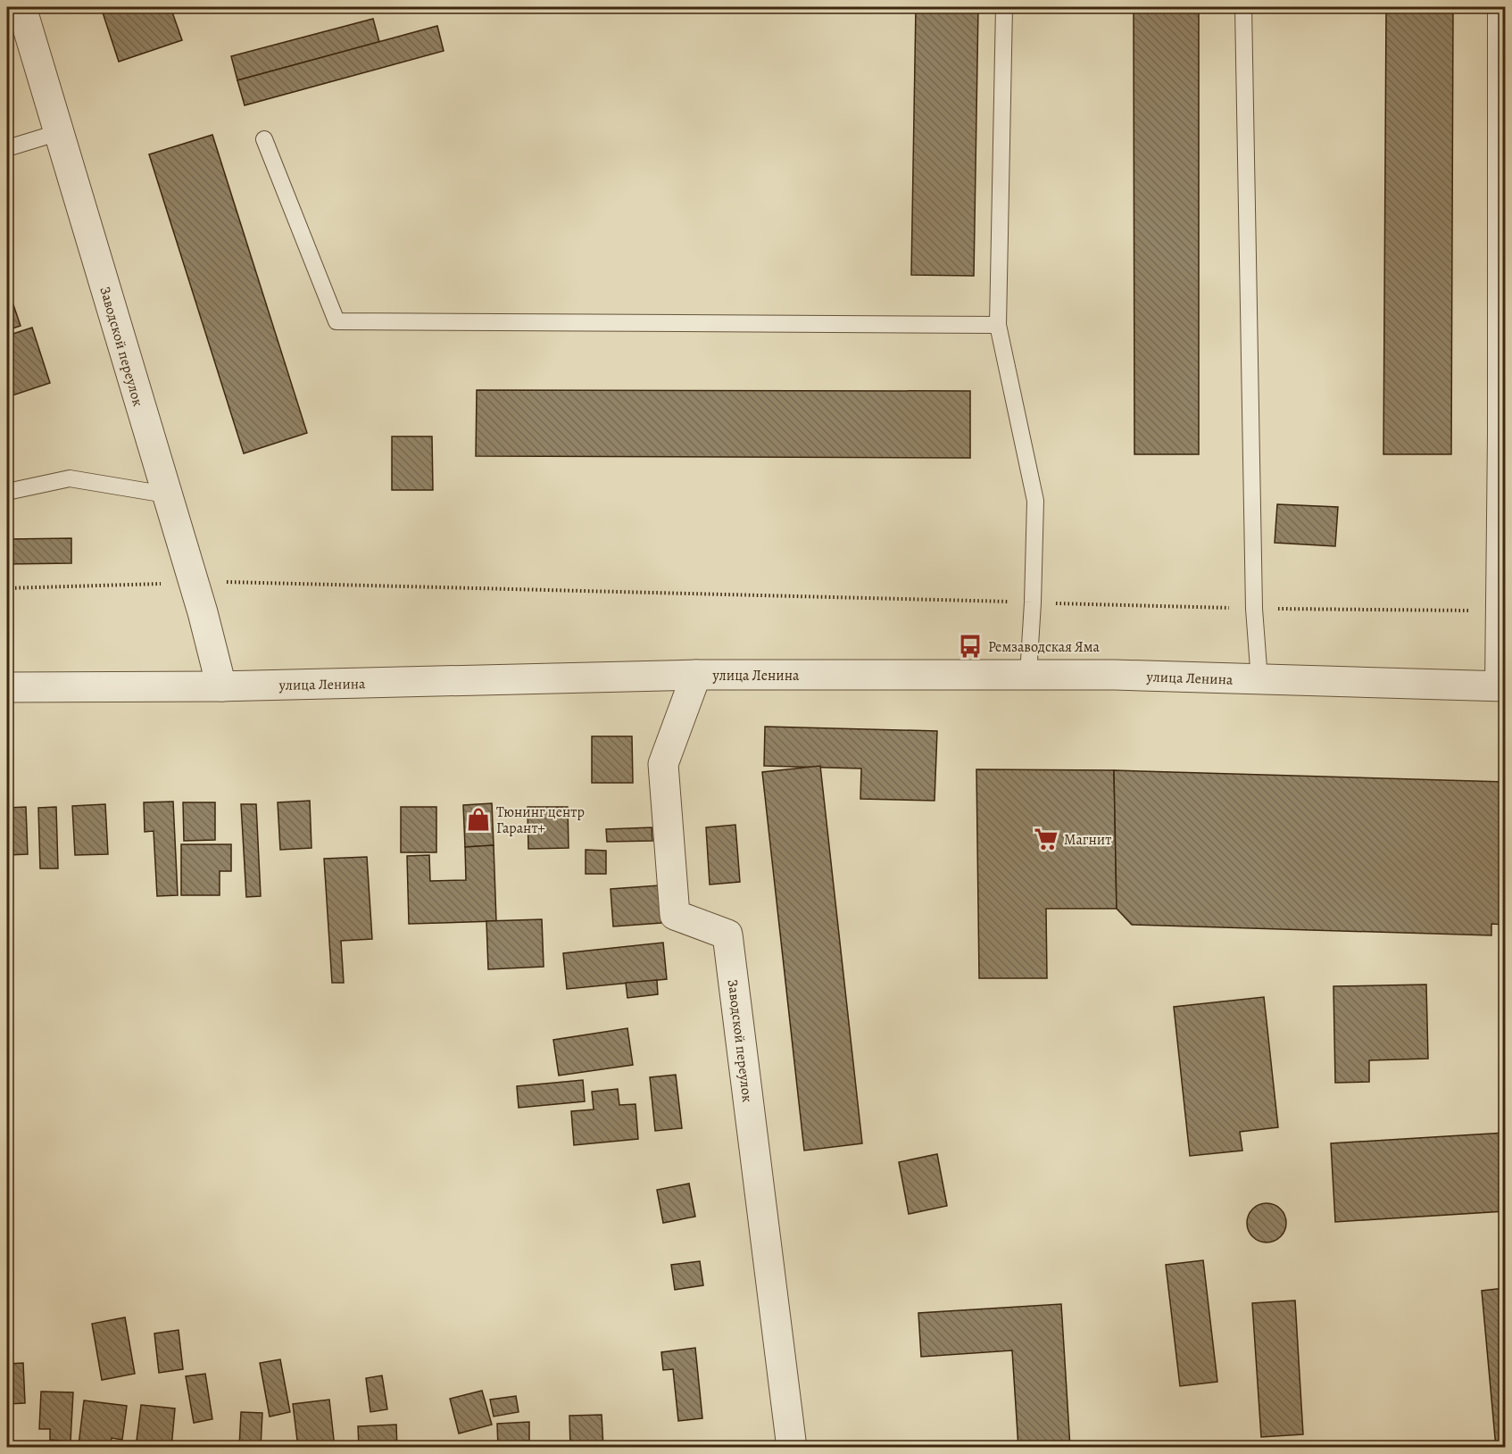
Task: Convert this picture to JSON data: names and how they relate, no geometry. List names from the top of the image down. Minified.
{"streets":{"street":["Заводской переулок","улица Ленина"]},"crossings":[["Заводской переулок","улица Ленина"]],"places":{"bus stop":["Ремзаводская Яма"],"shop":["Тюнинг центр Гарант+"],"supermarket":["Магнит"]}}
